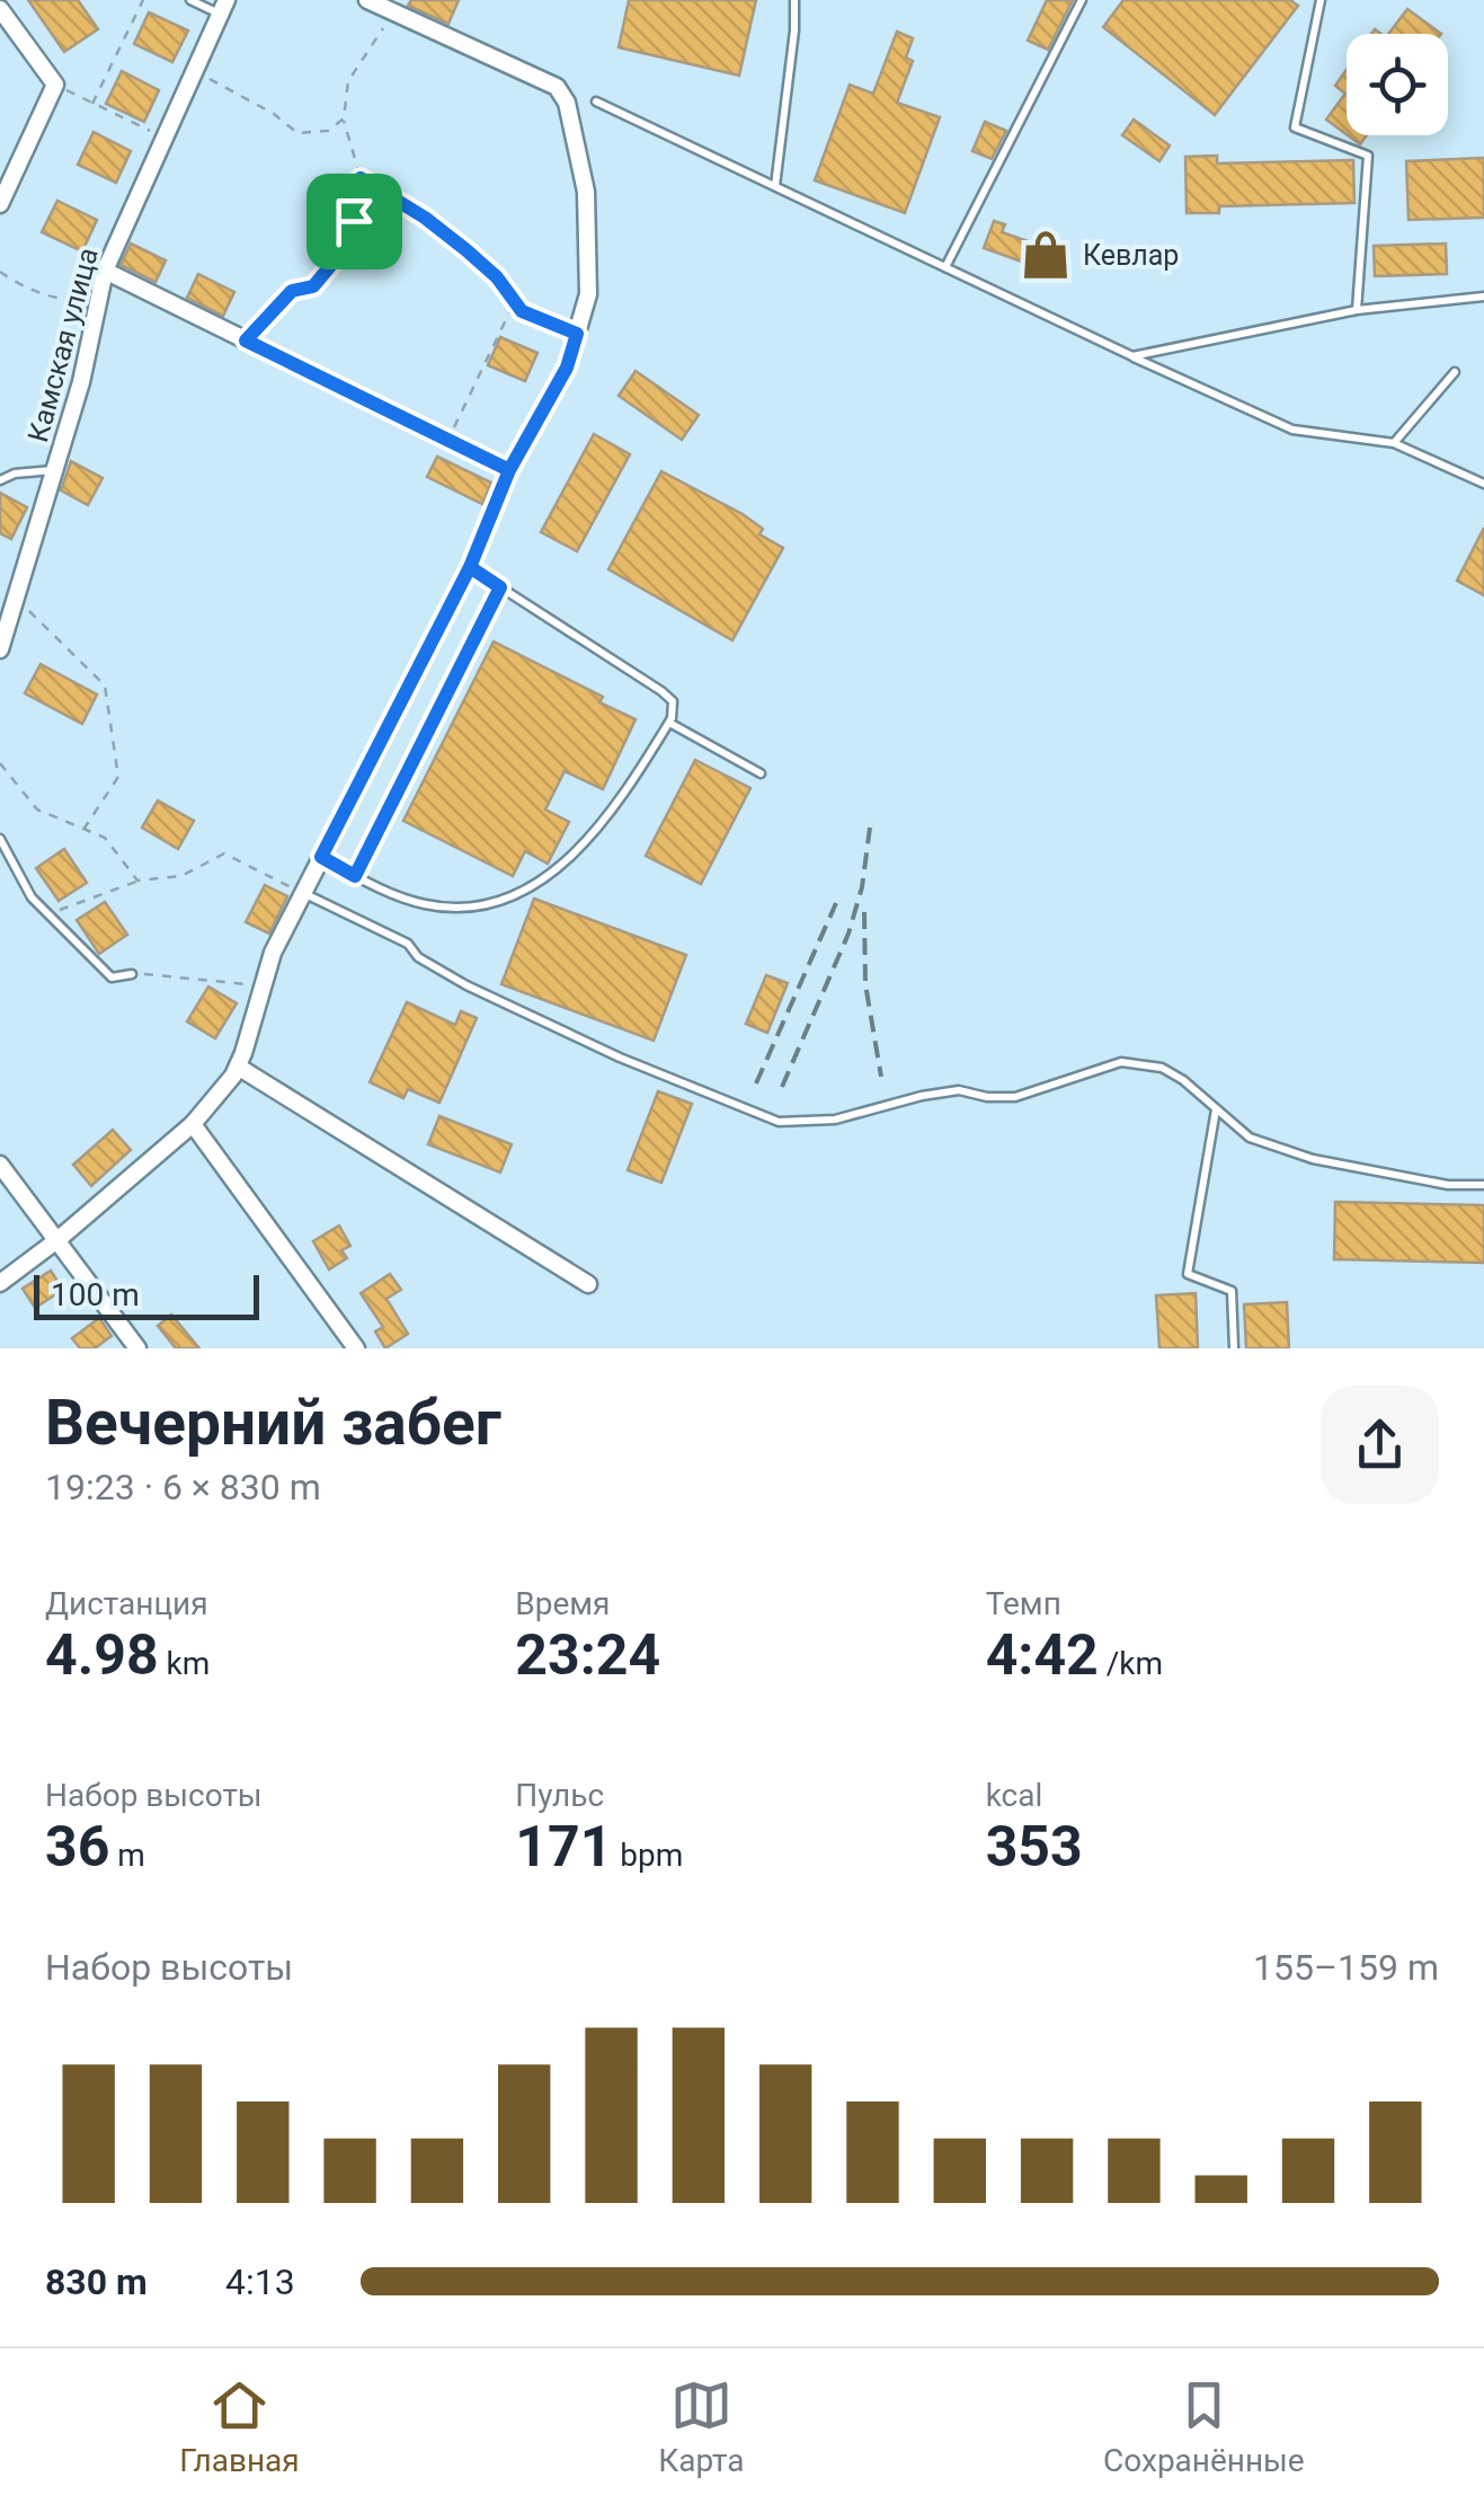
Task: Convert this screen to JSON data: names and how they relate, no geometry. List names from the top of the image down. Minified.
{"streets":{"street":["Камская улица"]},"places":{"shop":["Кевлар"]},"scale_bar":"100 m","page":{"scale":"100 m","heading":["Вечерний забег","19:23 · 6 × 830 m"],"stats":[["Дистанция","4.98 km"],["Время","23:24"],["Темп","4:42 /km"],["Набор высоты","36 m"],["Пульс","171 bpm"],["kcal","353"]],"chart":["Набор высоты","155–159 m"],"list":[{"name":"830 m","note":"4:13"}],"tabs":["Главная","Карта","Сохранённые"]}}
